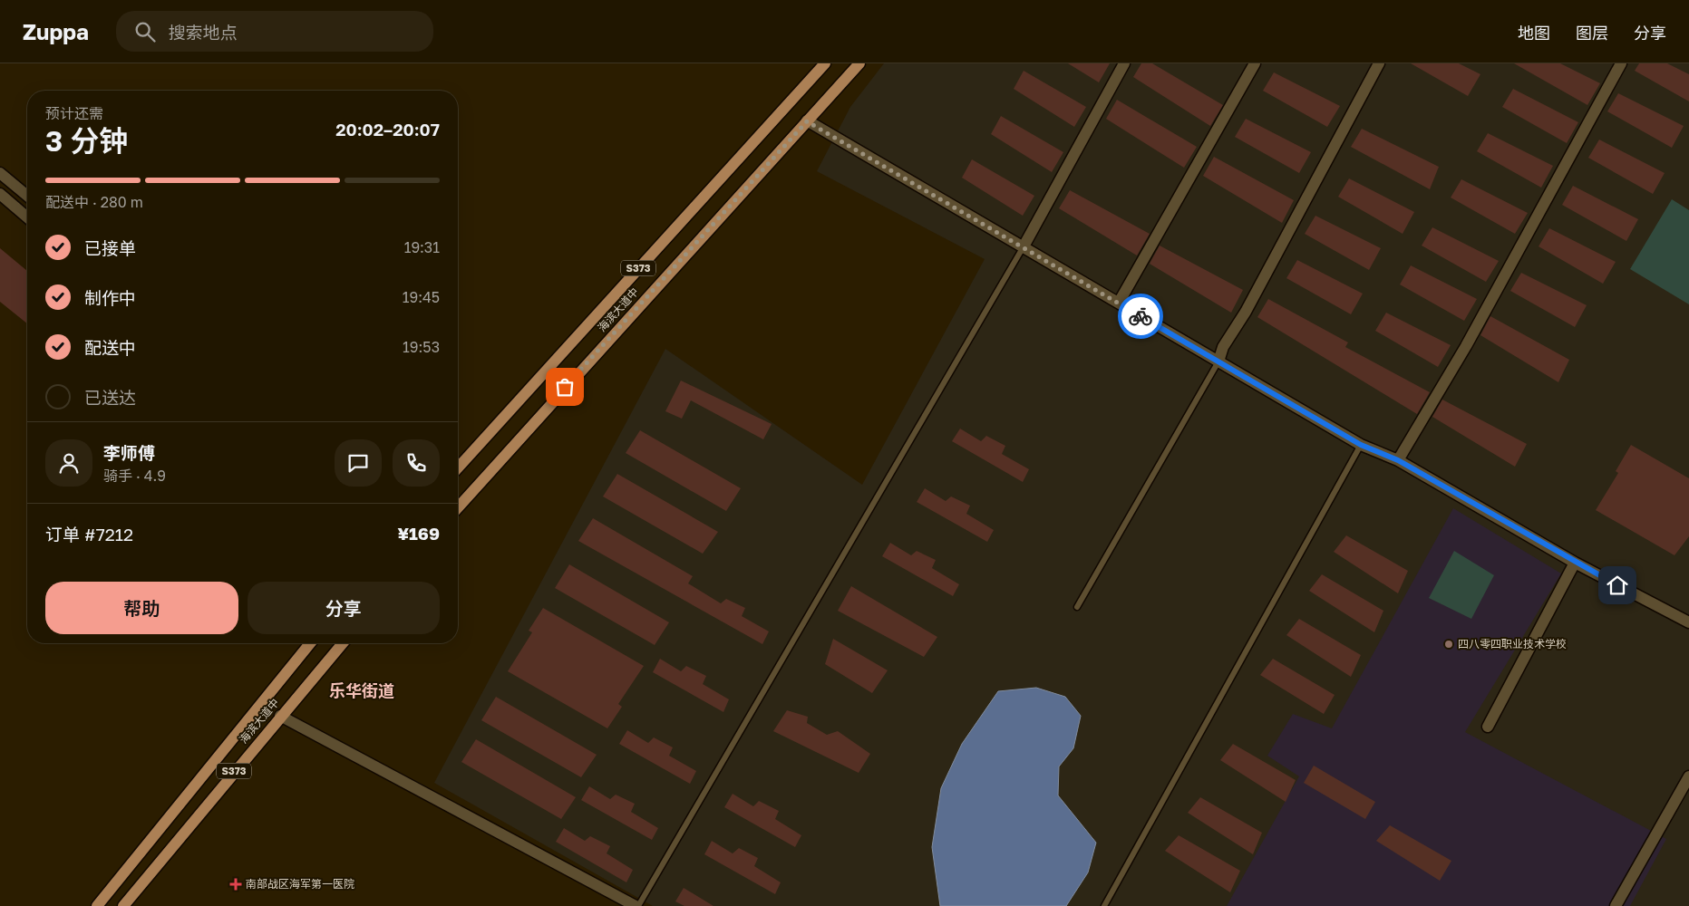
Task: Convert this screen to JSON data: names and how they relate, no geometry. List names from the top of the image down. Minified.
{"streets":{"main road":["S373","海滨大道中"]},"districts":["乐华街道"],"places":{"other":["四八零四职业技术学校"],"health":["南部战区海军第一医院"]},"page":{"header":"Zuppa","search":"搜索地点","nav":["地图","图层","分享"],"heading":["3 分钟","预计还需","20:02–20:07"],"panel":["李师傅","骑手 · 4.9","订单 #7212","¥169"],"bar":"配送中 · 280 m","list":[["已接单","19:31"],["制作中","19:45"],["配送中","19:53"],"已送达"],"buttons":["帮助","分享"]}}
